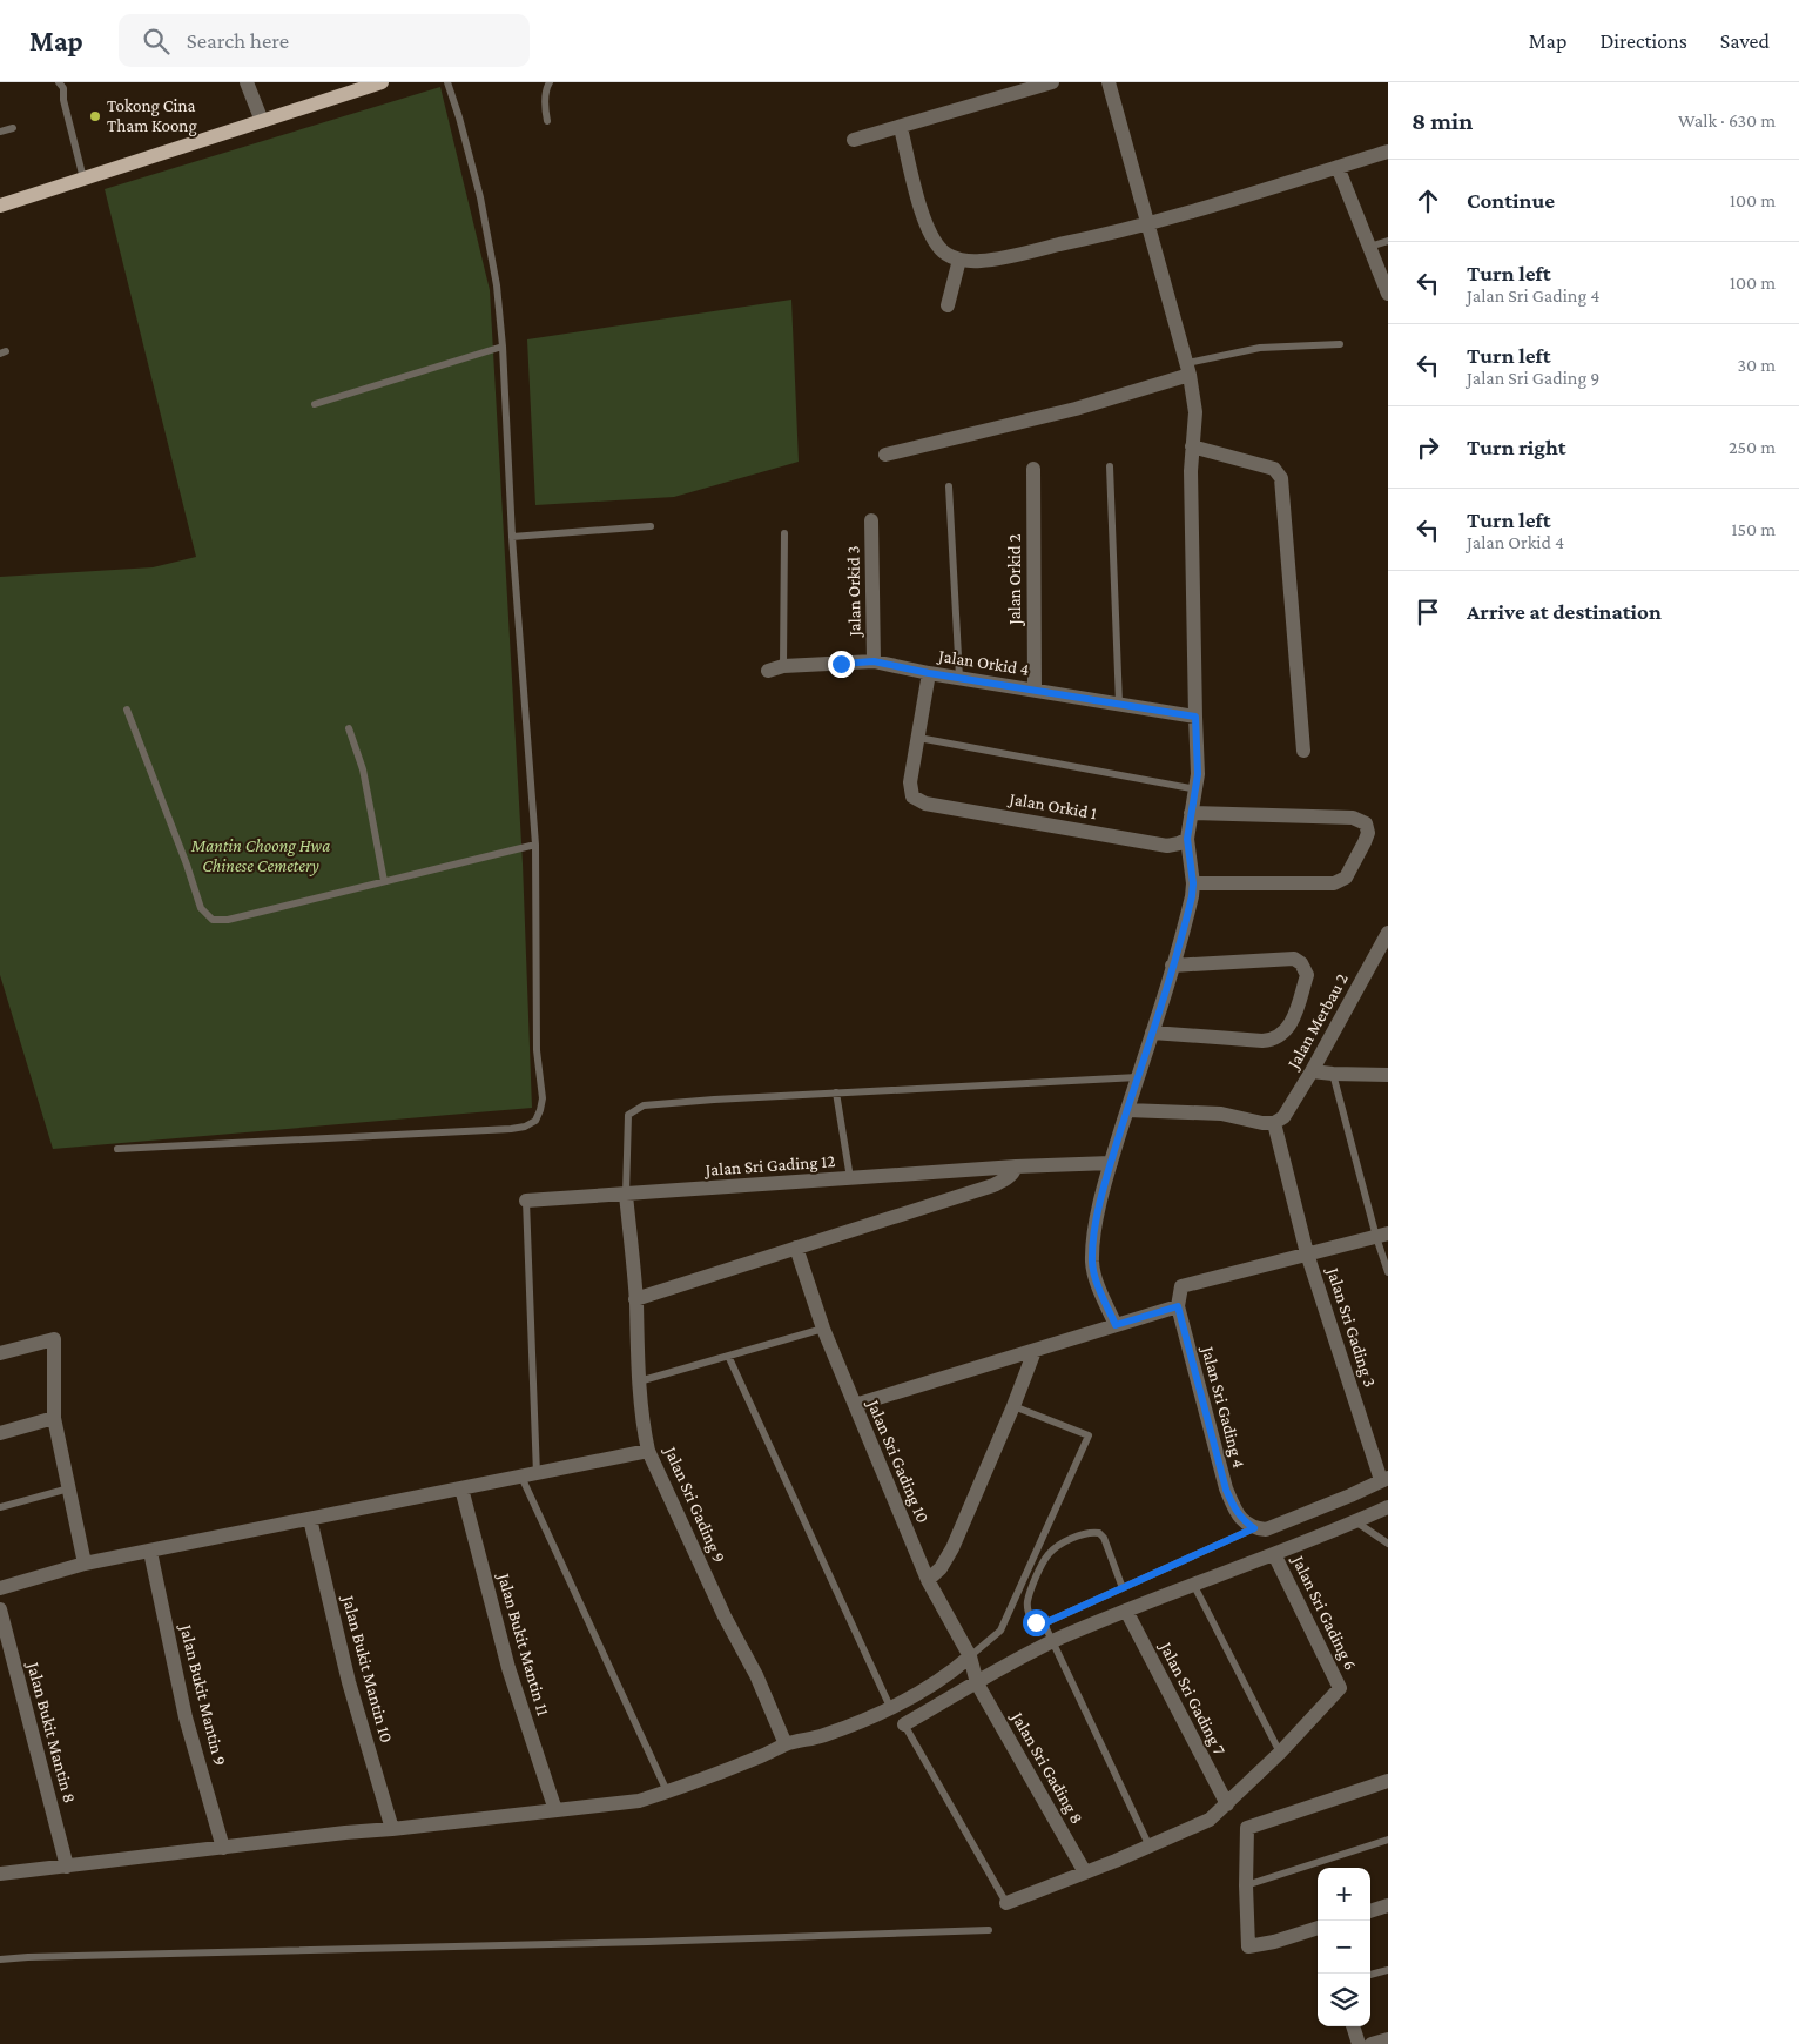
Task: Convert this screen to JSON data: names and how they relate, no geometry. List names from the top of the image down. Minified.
{"streets":{"street":["Jalan Orkid 2","Jalan Orkid 3","Jalan Orkid 4","Jalan Orkid 1","Jalan Merbau 2","Jalan Sri Gading 12","Jalan Sri Gading 3","Jalan Sri Gading 4","Jalan Sri Gading 10","Jalan Sri Gading 9","Jalan Sri Gading 6","Jalan Bukit Mantin 11","Jalan Bukit Mantin 10","Jalan Bukit Mantin 9","Jalan Sri Gading 7","Jalan Bukit Mantin 8","Jalan Sri Gading 8"]},"crossings":[["Jalan Orkid 2","Jalan Orkid 4"],["Jalan Orkid 3","Jalan Orkid 4"],["Jalan Merbau 2","Jalan Sri Gading 3"],["Jalan Sri Gading 12","Jalan Sri Gading 9"],["Jalan Sri Gading 3","Jalan Sri Gading 4"],["Jalan Sri Gading 10","Jalan Sri Gading 8"]],"parks":["Mantin Choong Hwa Chinese Cemetery"],"places":["Tokong Cina Tham Koong"],"page":{"header":"Map","search":"Search here","nav":["Map","Directions","Saved"],"heading":["8 min","Walk · 630 m"],"list":[["Continue","100 m"],["Turn left","Jalan Sri Gading 4","100 m"],["Turn left","Jalan Sri Gading 9","30 m"],["Turn right","250 m"],["Turn left","Jalan Orkid 4","150 m"],"Arrive at destination"],"map_buttons":["+","−"]}}
